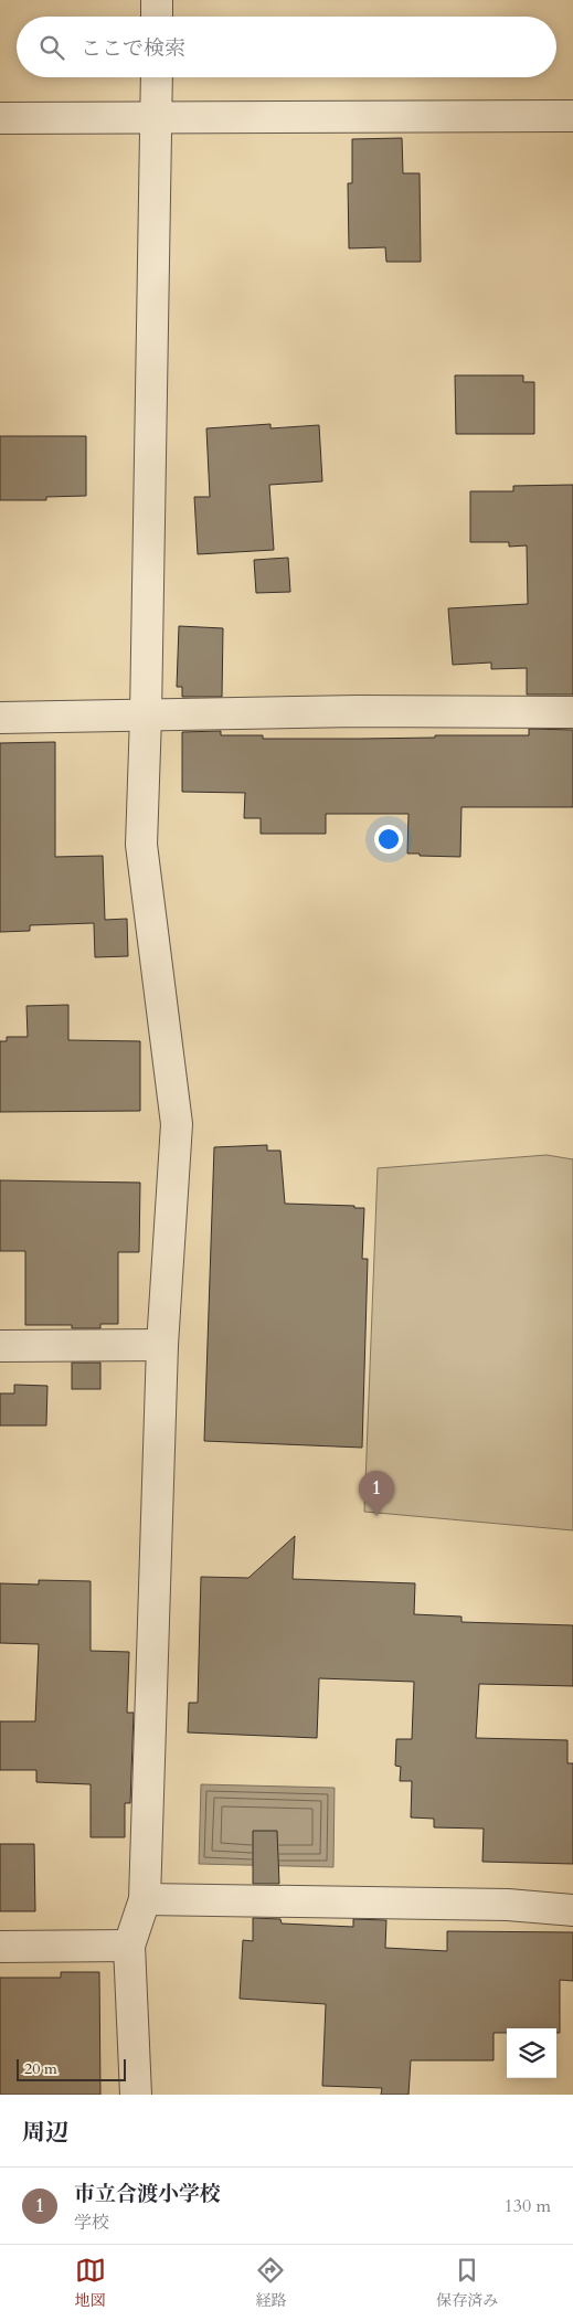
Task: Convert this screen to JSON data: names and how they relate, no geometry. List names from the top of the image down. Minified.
{"scale_bar":"20 m","page":{"search":"ここで検索","pins":"1","scale":"20 m","heading":"周辺","list":[{"mark":"1","name":"市立合渡小学校","note":"学校","value":"130 m"}],"nav":["地図","経路","保存済み"]}}
